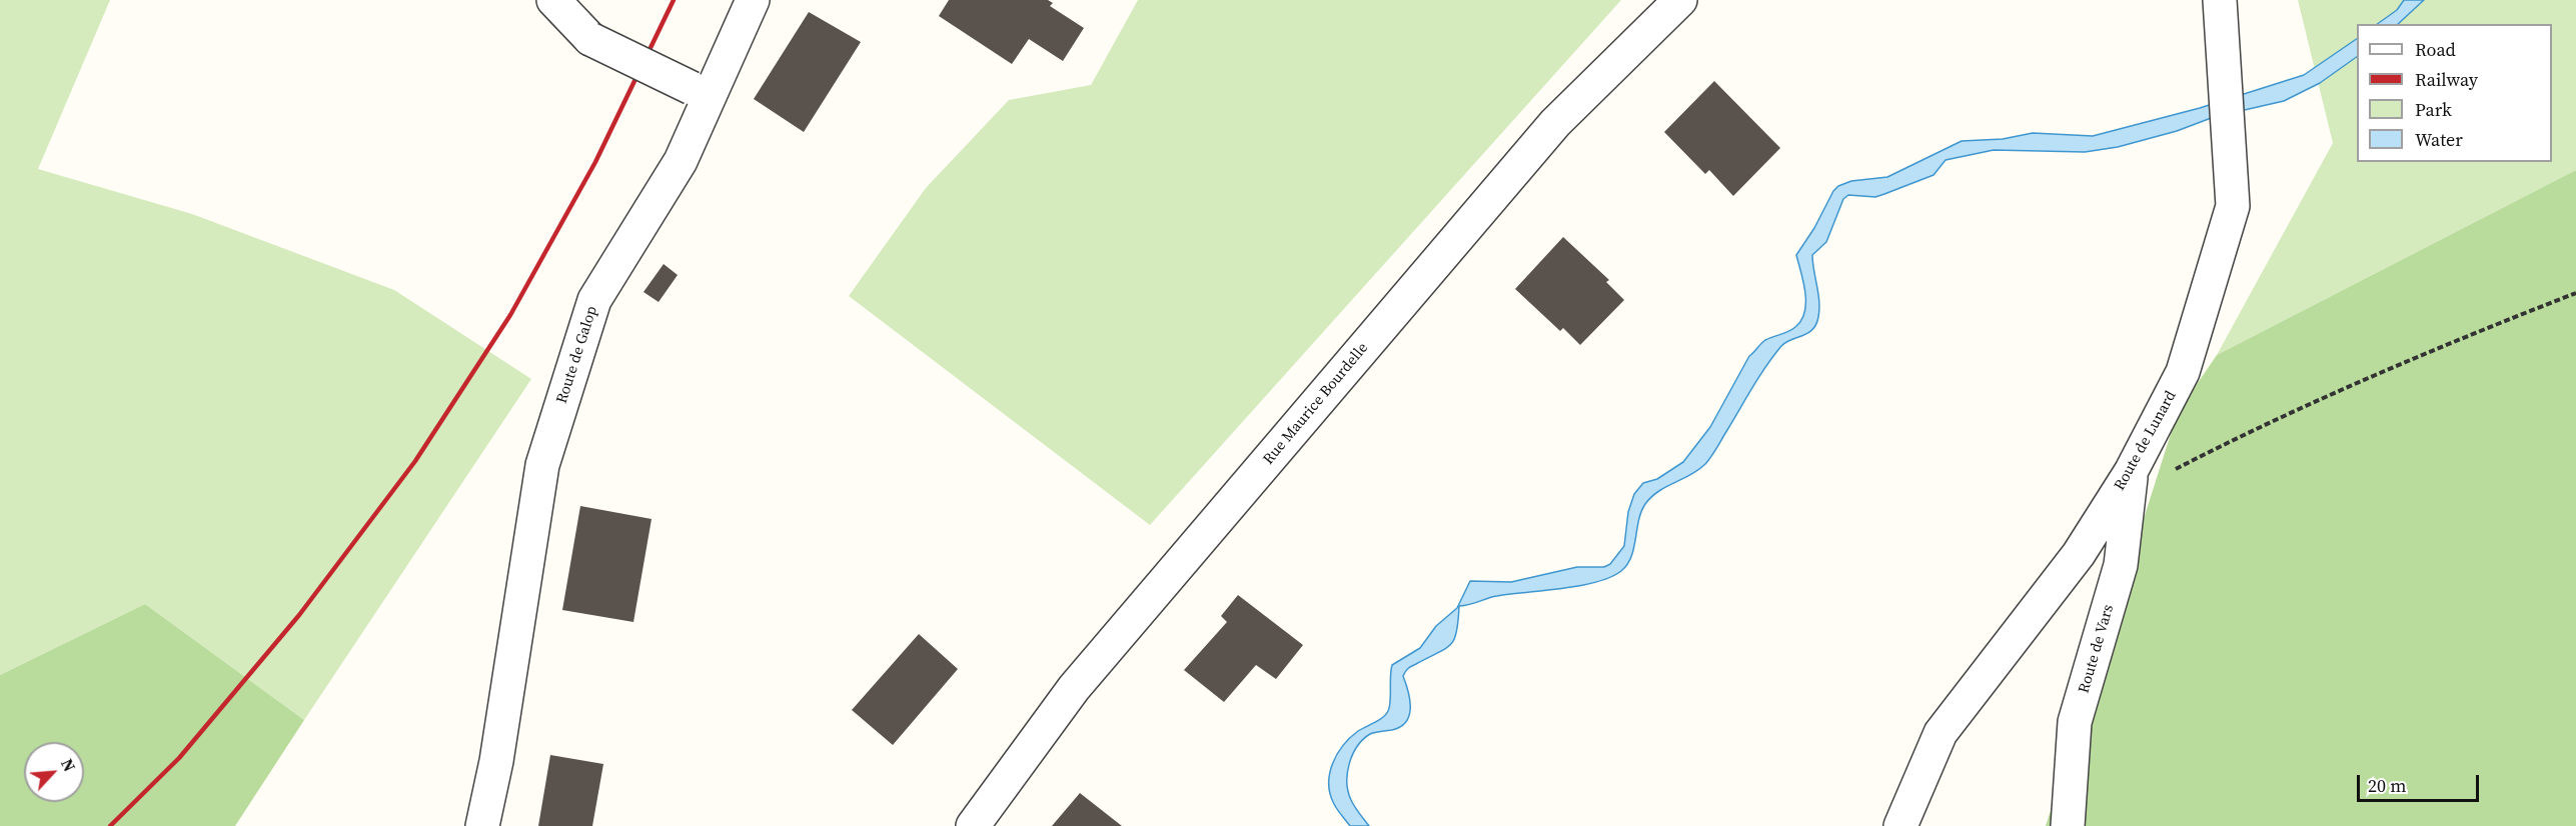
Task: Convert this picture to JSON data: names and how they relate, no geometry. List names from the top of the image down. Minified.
{"streets":{"street":["Route de Galop","Rue Maurice Bourdelle","Route de Lunard","Route de Vars"]},"crossings":[["Route de Lunard","Route de Vars"]],"legend":["Road","Railway","Park","Water"],"scale_bar":"20 m","north":"top right"}
